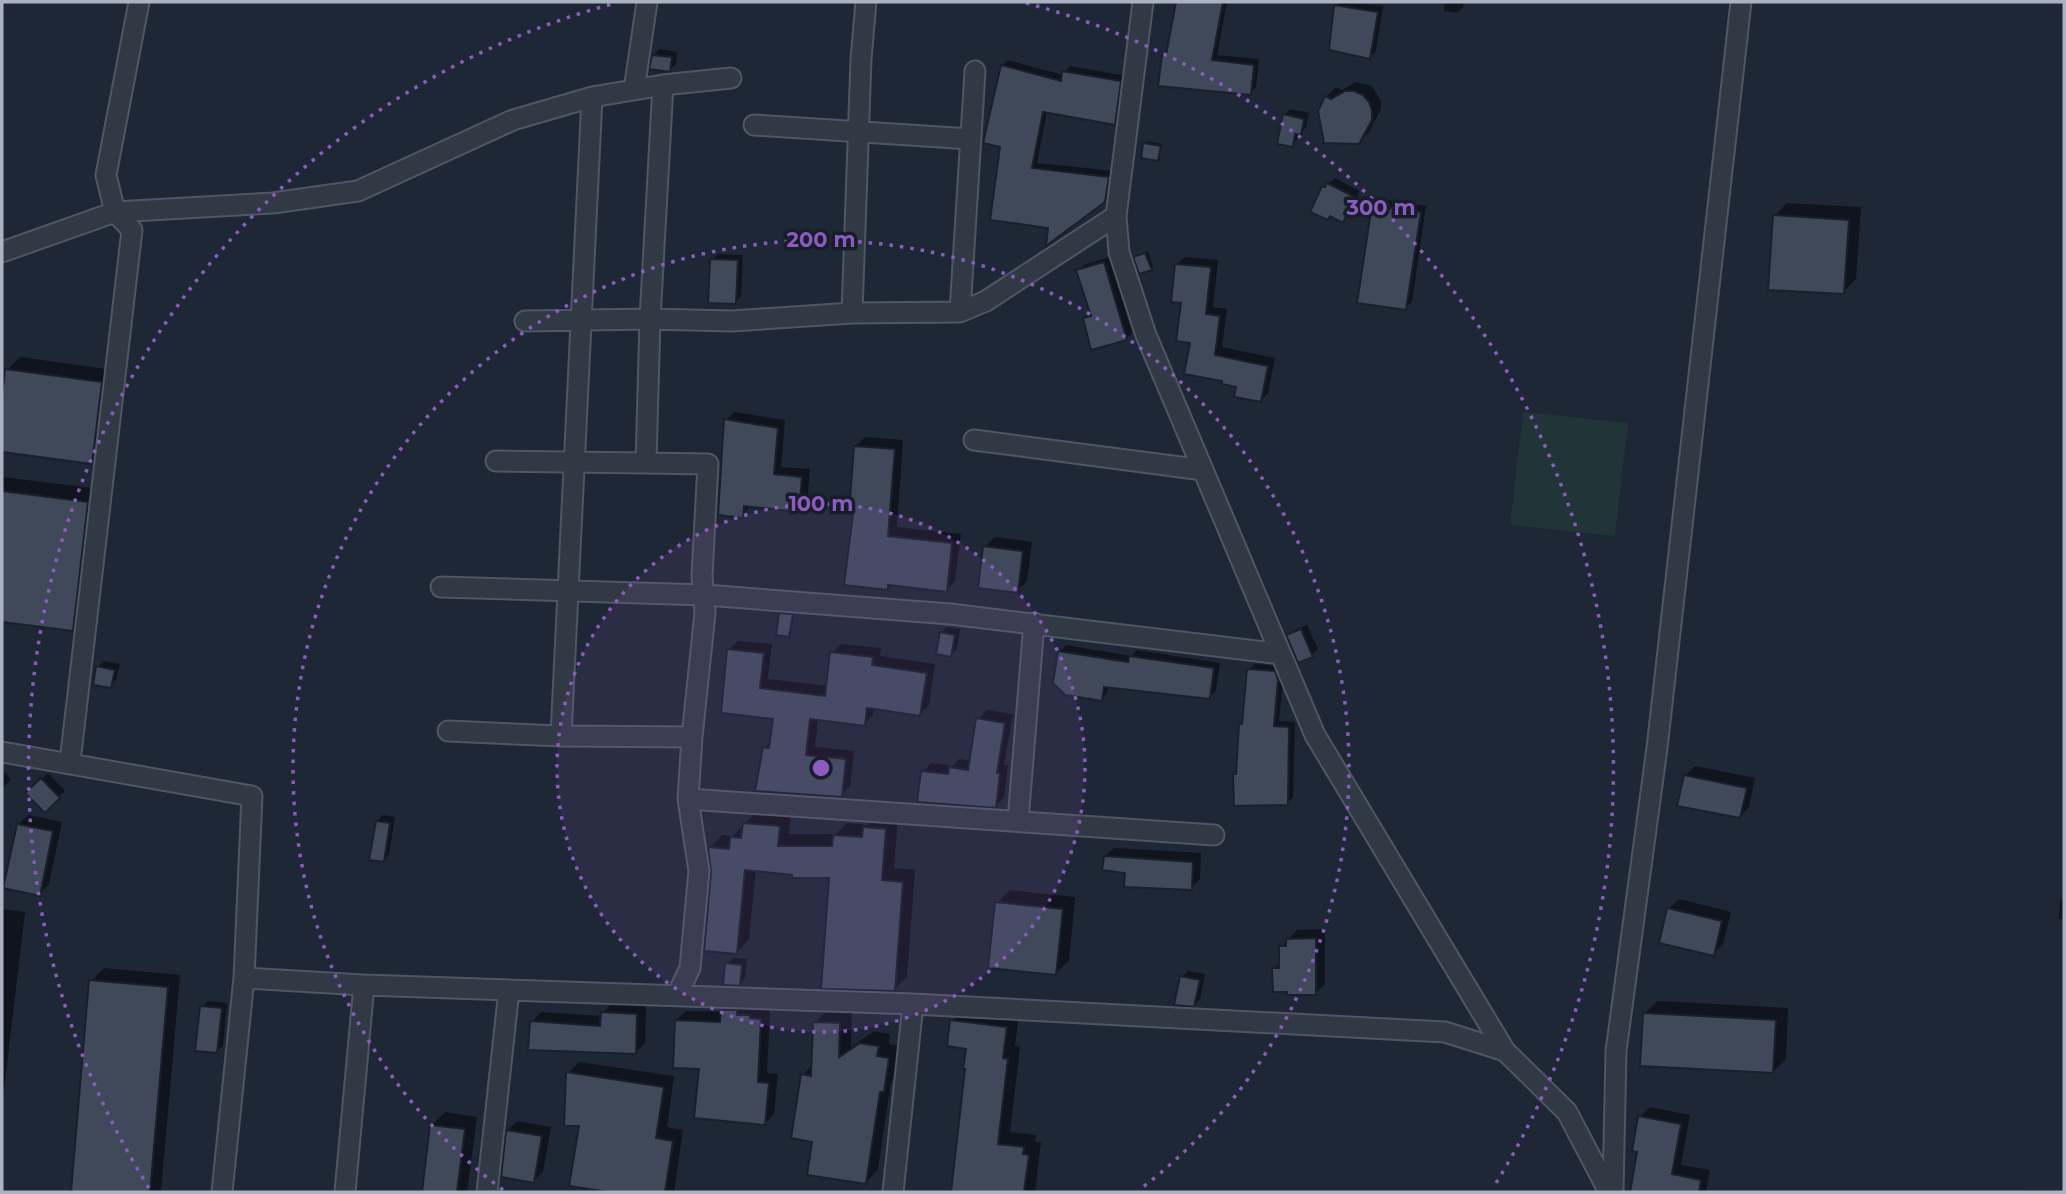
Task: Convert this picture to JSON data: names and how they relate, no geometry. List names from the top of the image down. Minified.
{"rings":["300 m","200 m","100 m"]}
